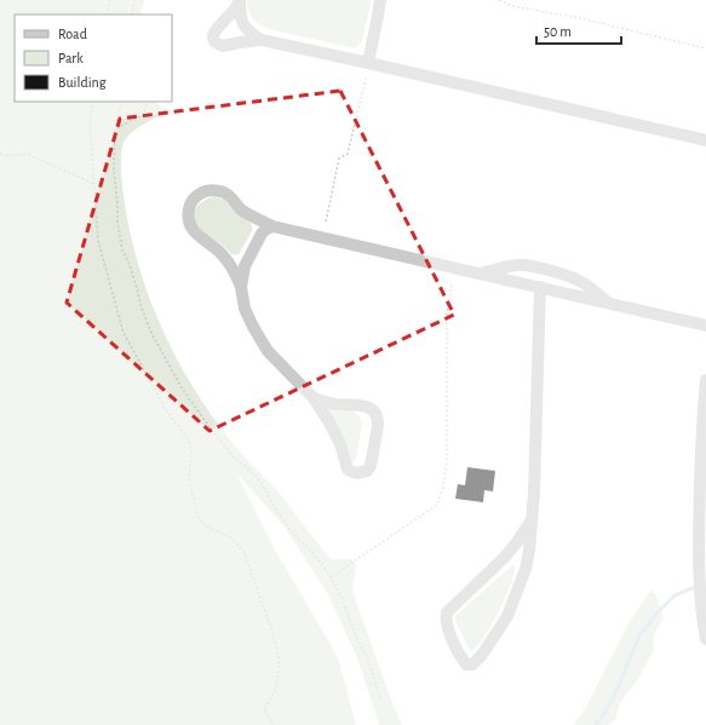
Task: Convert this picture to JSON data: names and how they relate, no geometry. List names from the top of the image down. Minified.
{"legend":["Road","Park","Building"],"scale_bar":"50 m"}
